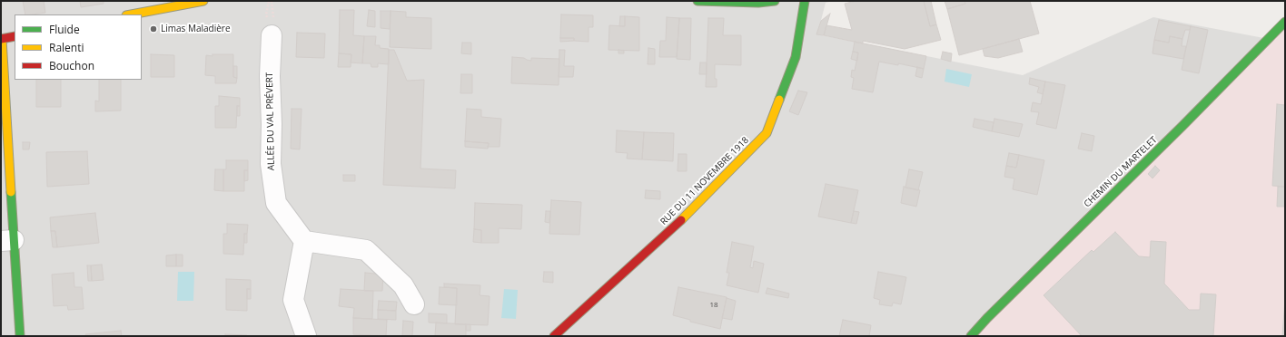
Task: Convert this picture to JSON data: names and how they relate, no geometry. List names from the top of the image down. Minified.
{"streets":{"street":["ALLÉE DU VAL PRÉVERT","CHEMIN DU MARTELET","RUE DU 11 NOVEMBRE 1918"]},"places":["Limas Maladière"],"house_numbers":["18"],"legend":["Fluide","Ralenti","Bouchon"]}
